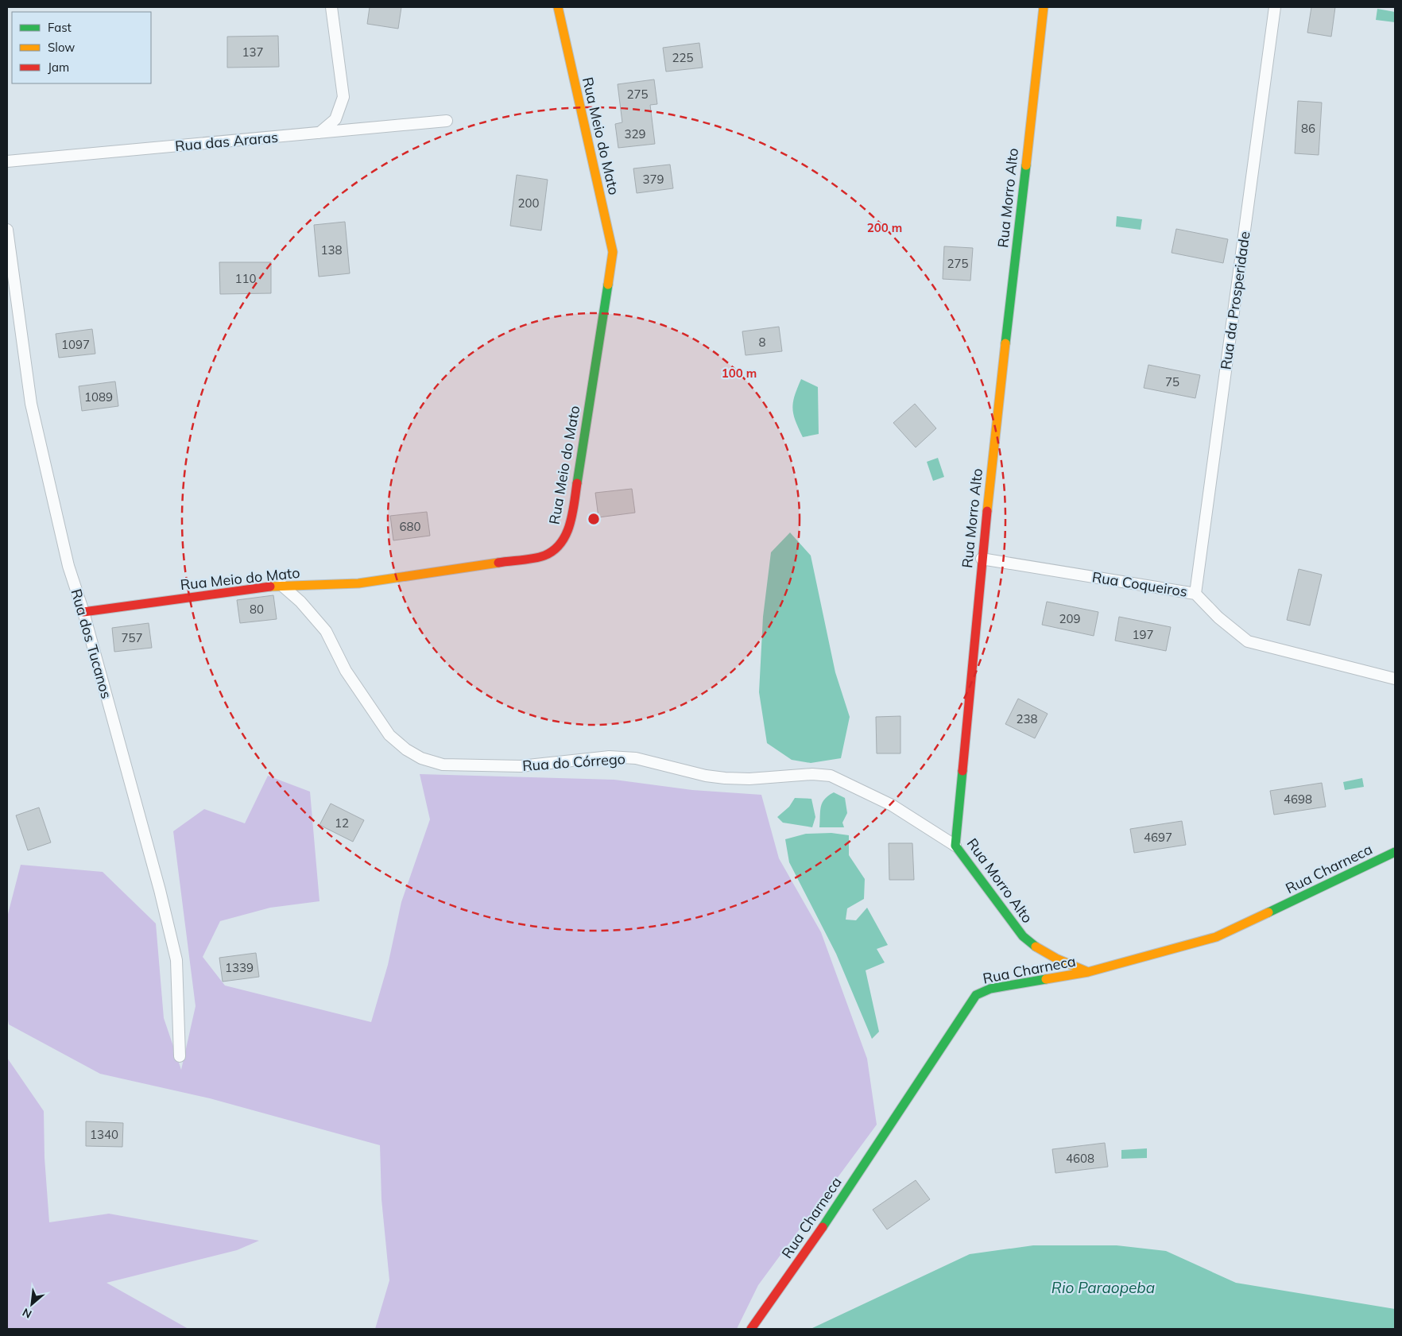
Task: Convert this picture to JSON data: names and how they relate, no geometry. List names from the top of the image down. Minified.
{"streets":{"street":["Rua Meio do Mato","Rua das Araras","Rua Morro Alto","Rua da Prosperidade","Rua Coqueiros","Rua dos Tucanos","Rua do Córrego","Rua Charneca"]},"crossings":[["Rua Meio do Mato","Rua dos Tucanos"],["Rua Meio do Mato","Rua do Córrego"],["Rua Morro Alto","Rua Coqueiros"],["Rua Morro Alto","Rua do Córrego"],["Rua Morro Alto","Rua Charneca"],["Rua da Prosperidade","Rua Coqueiros"]],"water":["Rio Paraopeba"],"house_numbers":["137","225","275","86","329","379","200","138","275","110","8","1097","75","1089","680","80","209","197","757","238","4698","12","4697","1339","1340","4608"],"legend":["Fast","Slow","Jam"],"north":"bottom left","rings":["200 m","100 m"]}
